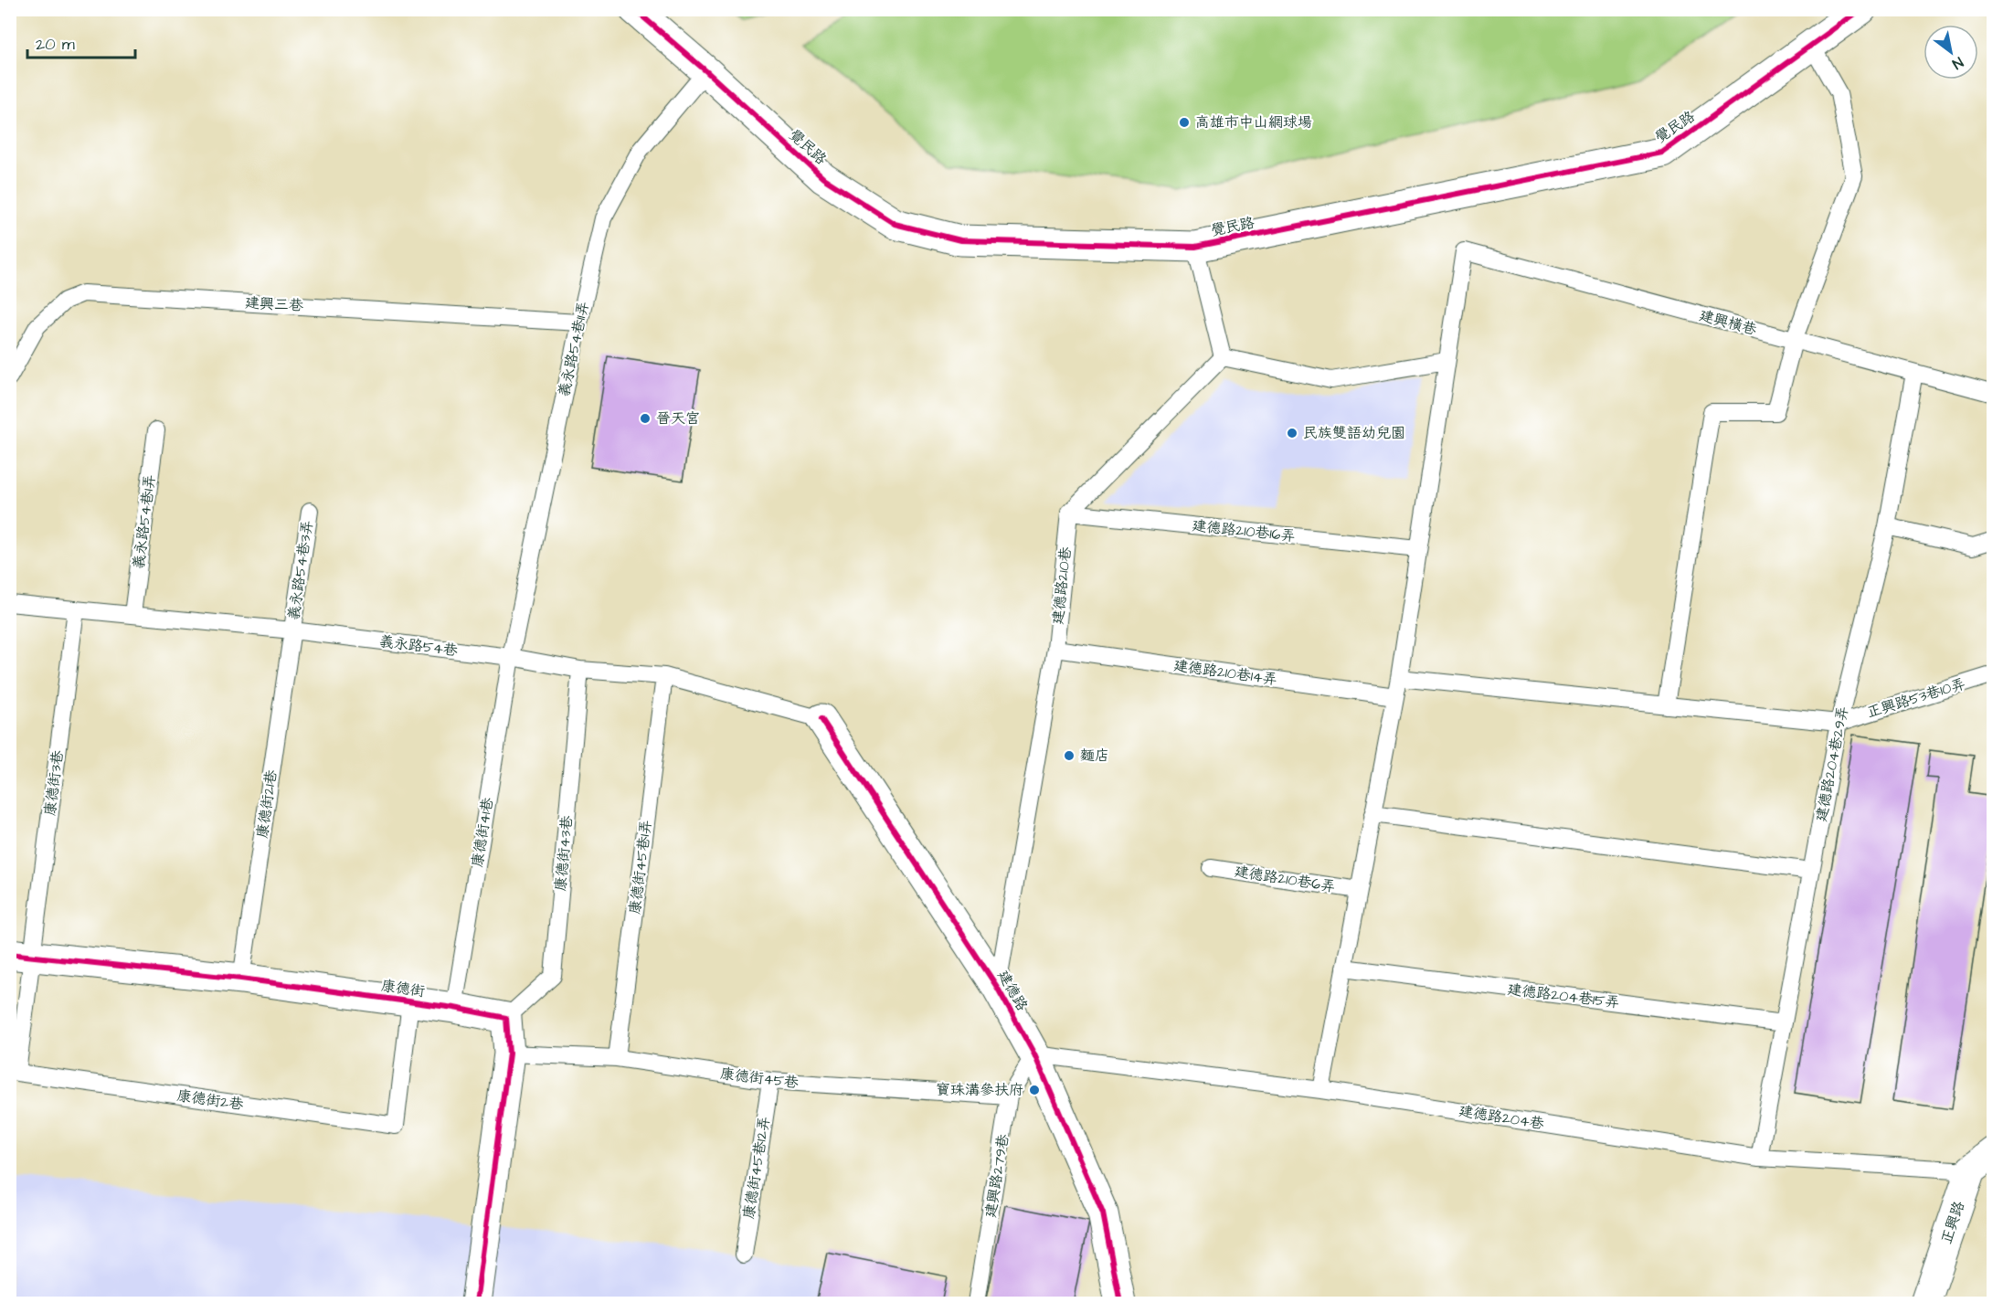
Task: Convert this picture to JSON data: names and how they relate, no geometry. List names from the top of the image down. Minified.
{"streets":{"street":["覺民路","康德街","建德路","正興路"],"lane":["建興三巷","建興橫巷","義永路54巷11弄","義永路54巷1弄","建德路210巷16弄","義永路54巷3弄","建德路210巷","義永路54巷","建德路210巷14弄","正興路53巷10弄","建德路204巷29弄","康德街3巷","康德街21巷","康德街41巷","康德街43巷","康德街45巷1弄","建德路210巷6弄","建德路204巷15弄","康德街45巷","康德街2巷","建德路204巷","康德街45巷12弄","建興路279巷"]},"crossings":[["覺民路","義永路54巷11弄"],["建興三巷","義永路54巷11弄"],["建興橫巷","建德路204巷29弄"],["義永路54巷11弄","義永路54巷"],["義永路54巷11弄","康德街41巷"],["義永路54巷1弄","義永路54巷"],["建德路210巷16弄","建德路210巷"],["義永路54巷3弄","義永路54巷"],["義永路54巷3弄","康德街21巷"],["建德路210巷","建德路210巷14弄"],["建德路210巷","建德路"],["義永路54巷","康德街3巷"],["義永路54巷","康德街21巷"],["義永路54巷","康德街41巷"],["義永路54巷","康德街43巷"],["義永路54巷","康德街45巷1弄"],["義永路54巷","建德路"],["正興路53巷10弄","建德路204巷29弄"],["建德路204巷29弄","建德路204巷15弄"],["建德路204巷29弄","建德路204巷"],["康德街3巷","康德街"],["康德街3巷","康德街2巷"],["康德街21巷","康德街"],["康德街41巷","康德街"],["康德街43巷","康德街"],["康德街45巷1弄","康德街45巷"],["康德街","康德街2巷"],["建德路","建德路204巷"],["建德路","建興路279巷"],["康德街45巷","康德街45巷12弄"],["康德街45巷","建興路279巷"],["建德路204巷","建興路279巷"],["建德路204巷","正興路"]],"places":["高雄市中山網球場","晉天宮","民族雙語幼兒園","麵店","寶珠溝參扶府"],"scale_bar":"20 m","north":"bottom right"}
